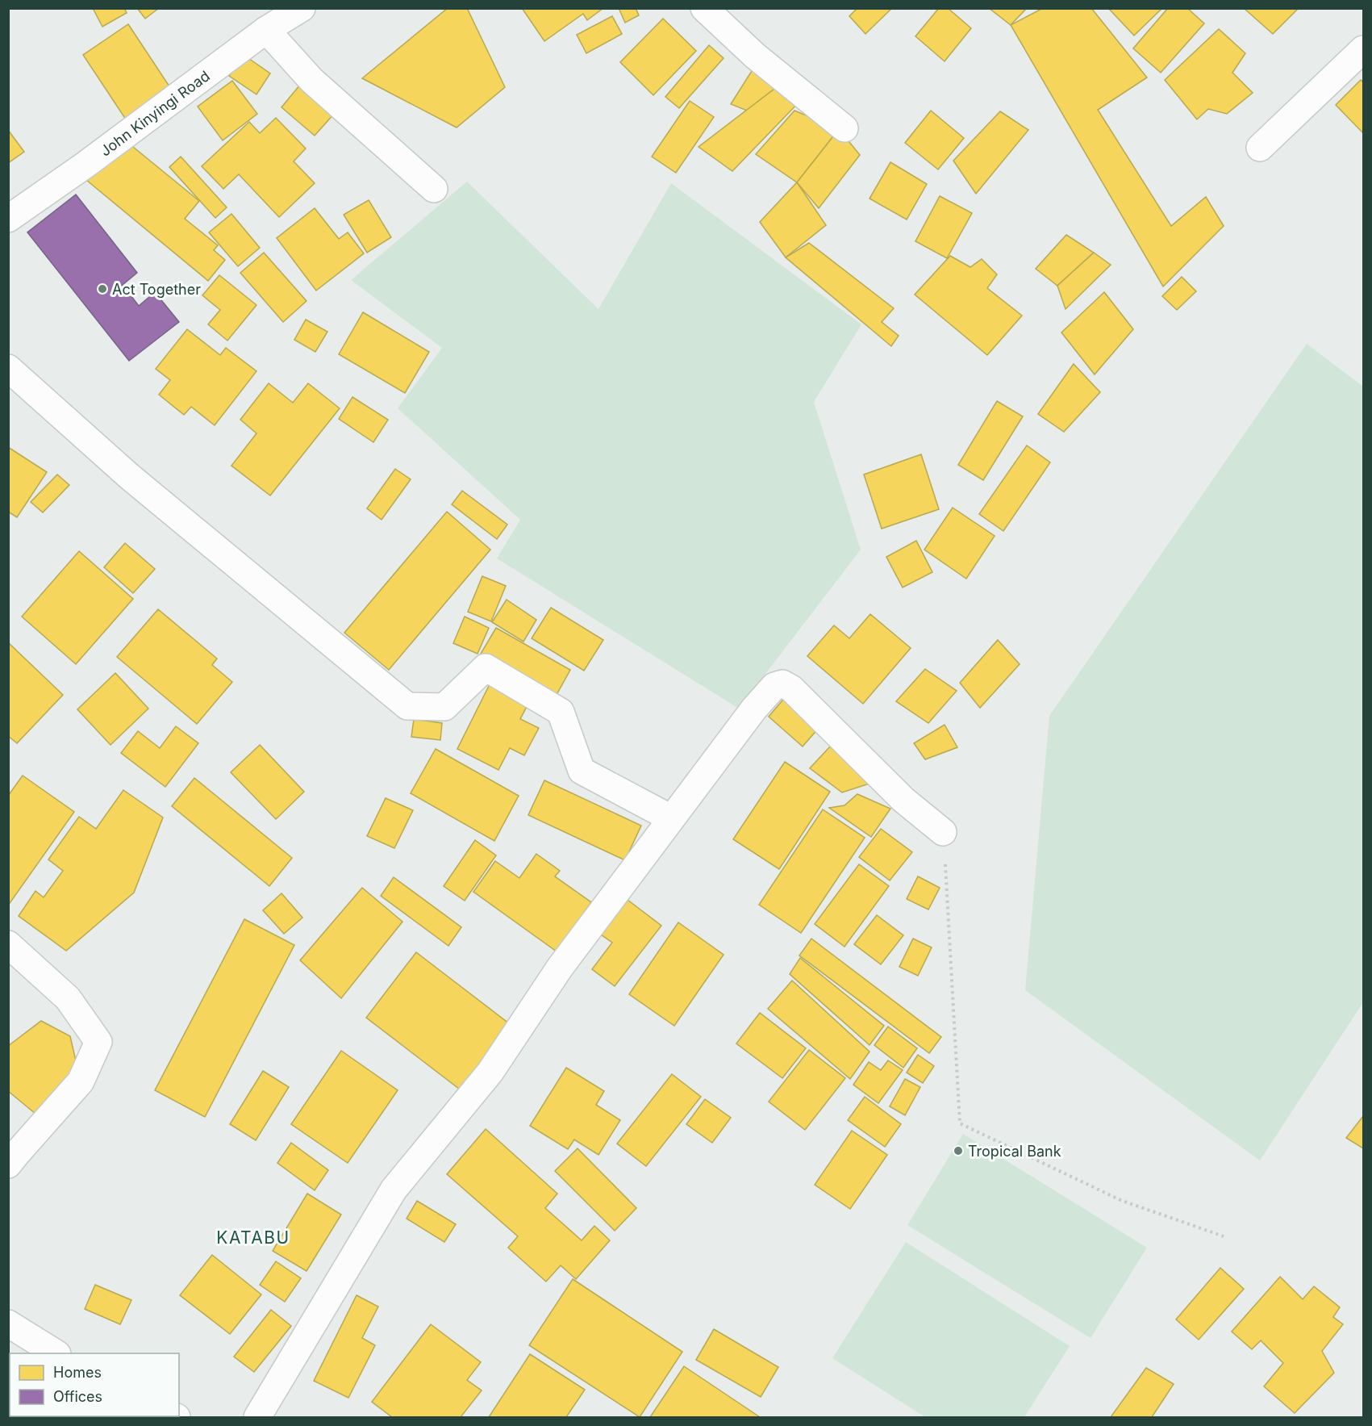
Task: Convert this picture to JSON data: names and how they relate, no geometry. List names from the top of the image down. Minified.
{"streets":{"street":["John Kinyingi Road"]},"districts":["KATABU"],"places":["Act Together","Tropical Bank"],"legend":["Homes","Offices"]}
